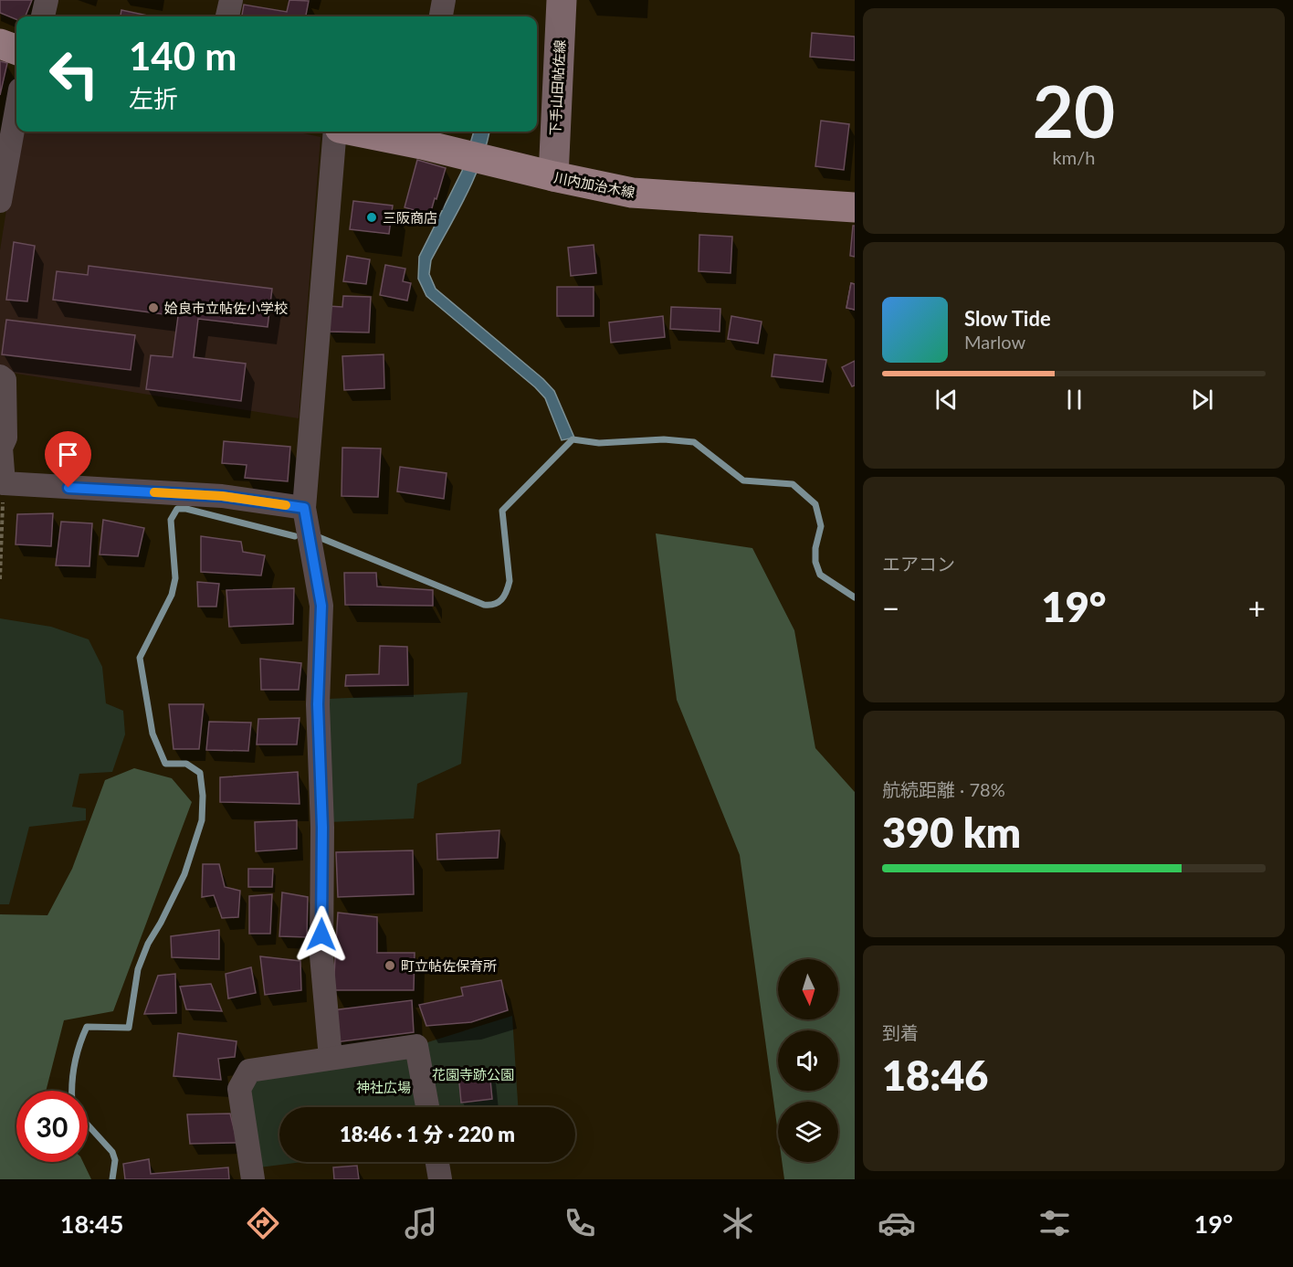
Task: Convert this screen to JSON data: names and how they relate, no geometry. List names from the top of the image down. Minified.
{"streets":{"main road":["下手山田帖佐線","川内加治木線"]},"crossings":[["下手山田帖佐線","川内加治木線"]],"parks":["花園寺跡公園","神社広場"],"places":["三阪商店","姶良市立帖佐小学校","町立帖佐保育所"],"north":"bottom","page":{"tile":[["20","km/h"],"エアコン",["航続距離 · 78%","390 km"],["到着","18:46"]],"turn":["140 m","左折"],"song":["Slow Tide","Marlow"],"heat":["−","19°","+"],"limit":"30","trip":"18:46 · 1 分 · 220 m","tabs":["18:45","19°"]}}
